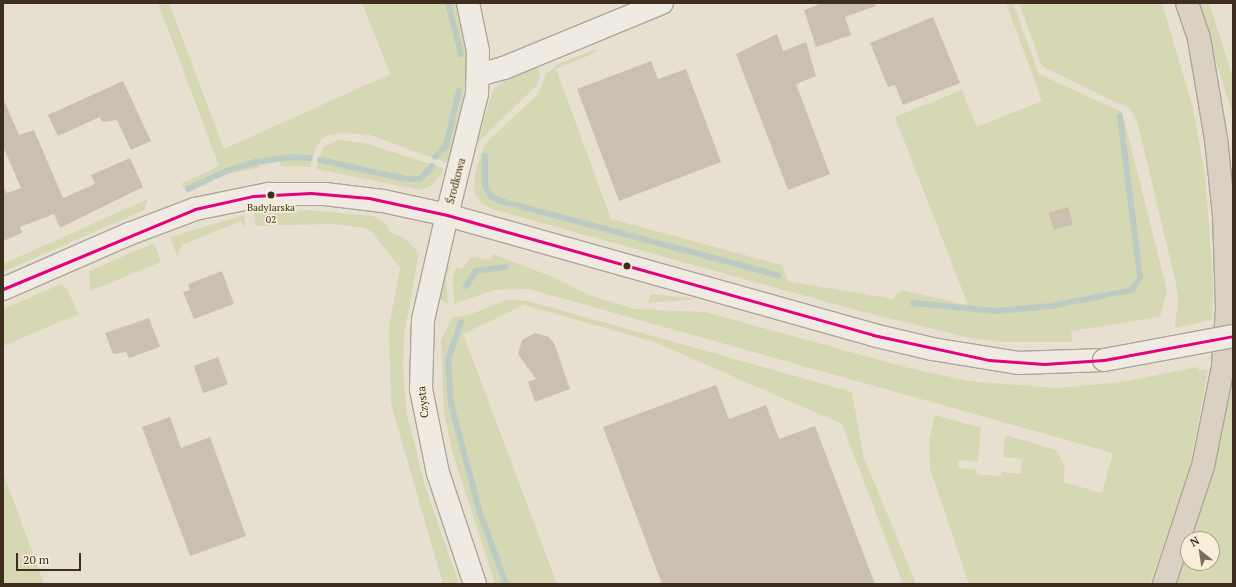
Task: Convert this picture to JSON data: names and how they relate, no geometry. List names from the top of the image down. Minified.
{"streets":{"street":["Środkowa","Czysta"]},"crossings":[["Środkowa","Czysta"]],"places":["Badylarska 02"],"scale_bar":"20 m","north":"top left"}
